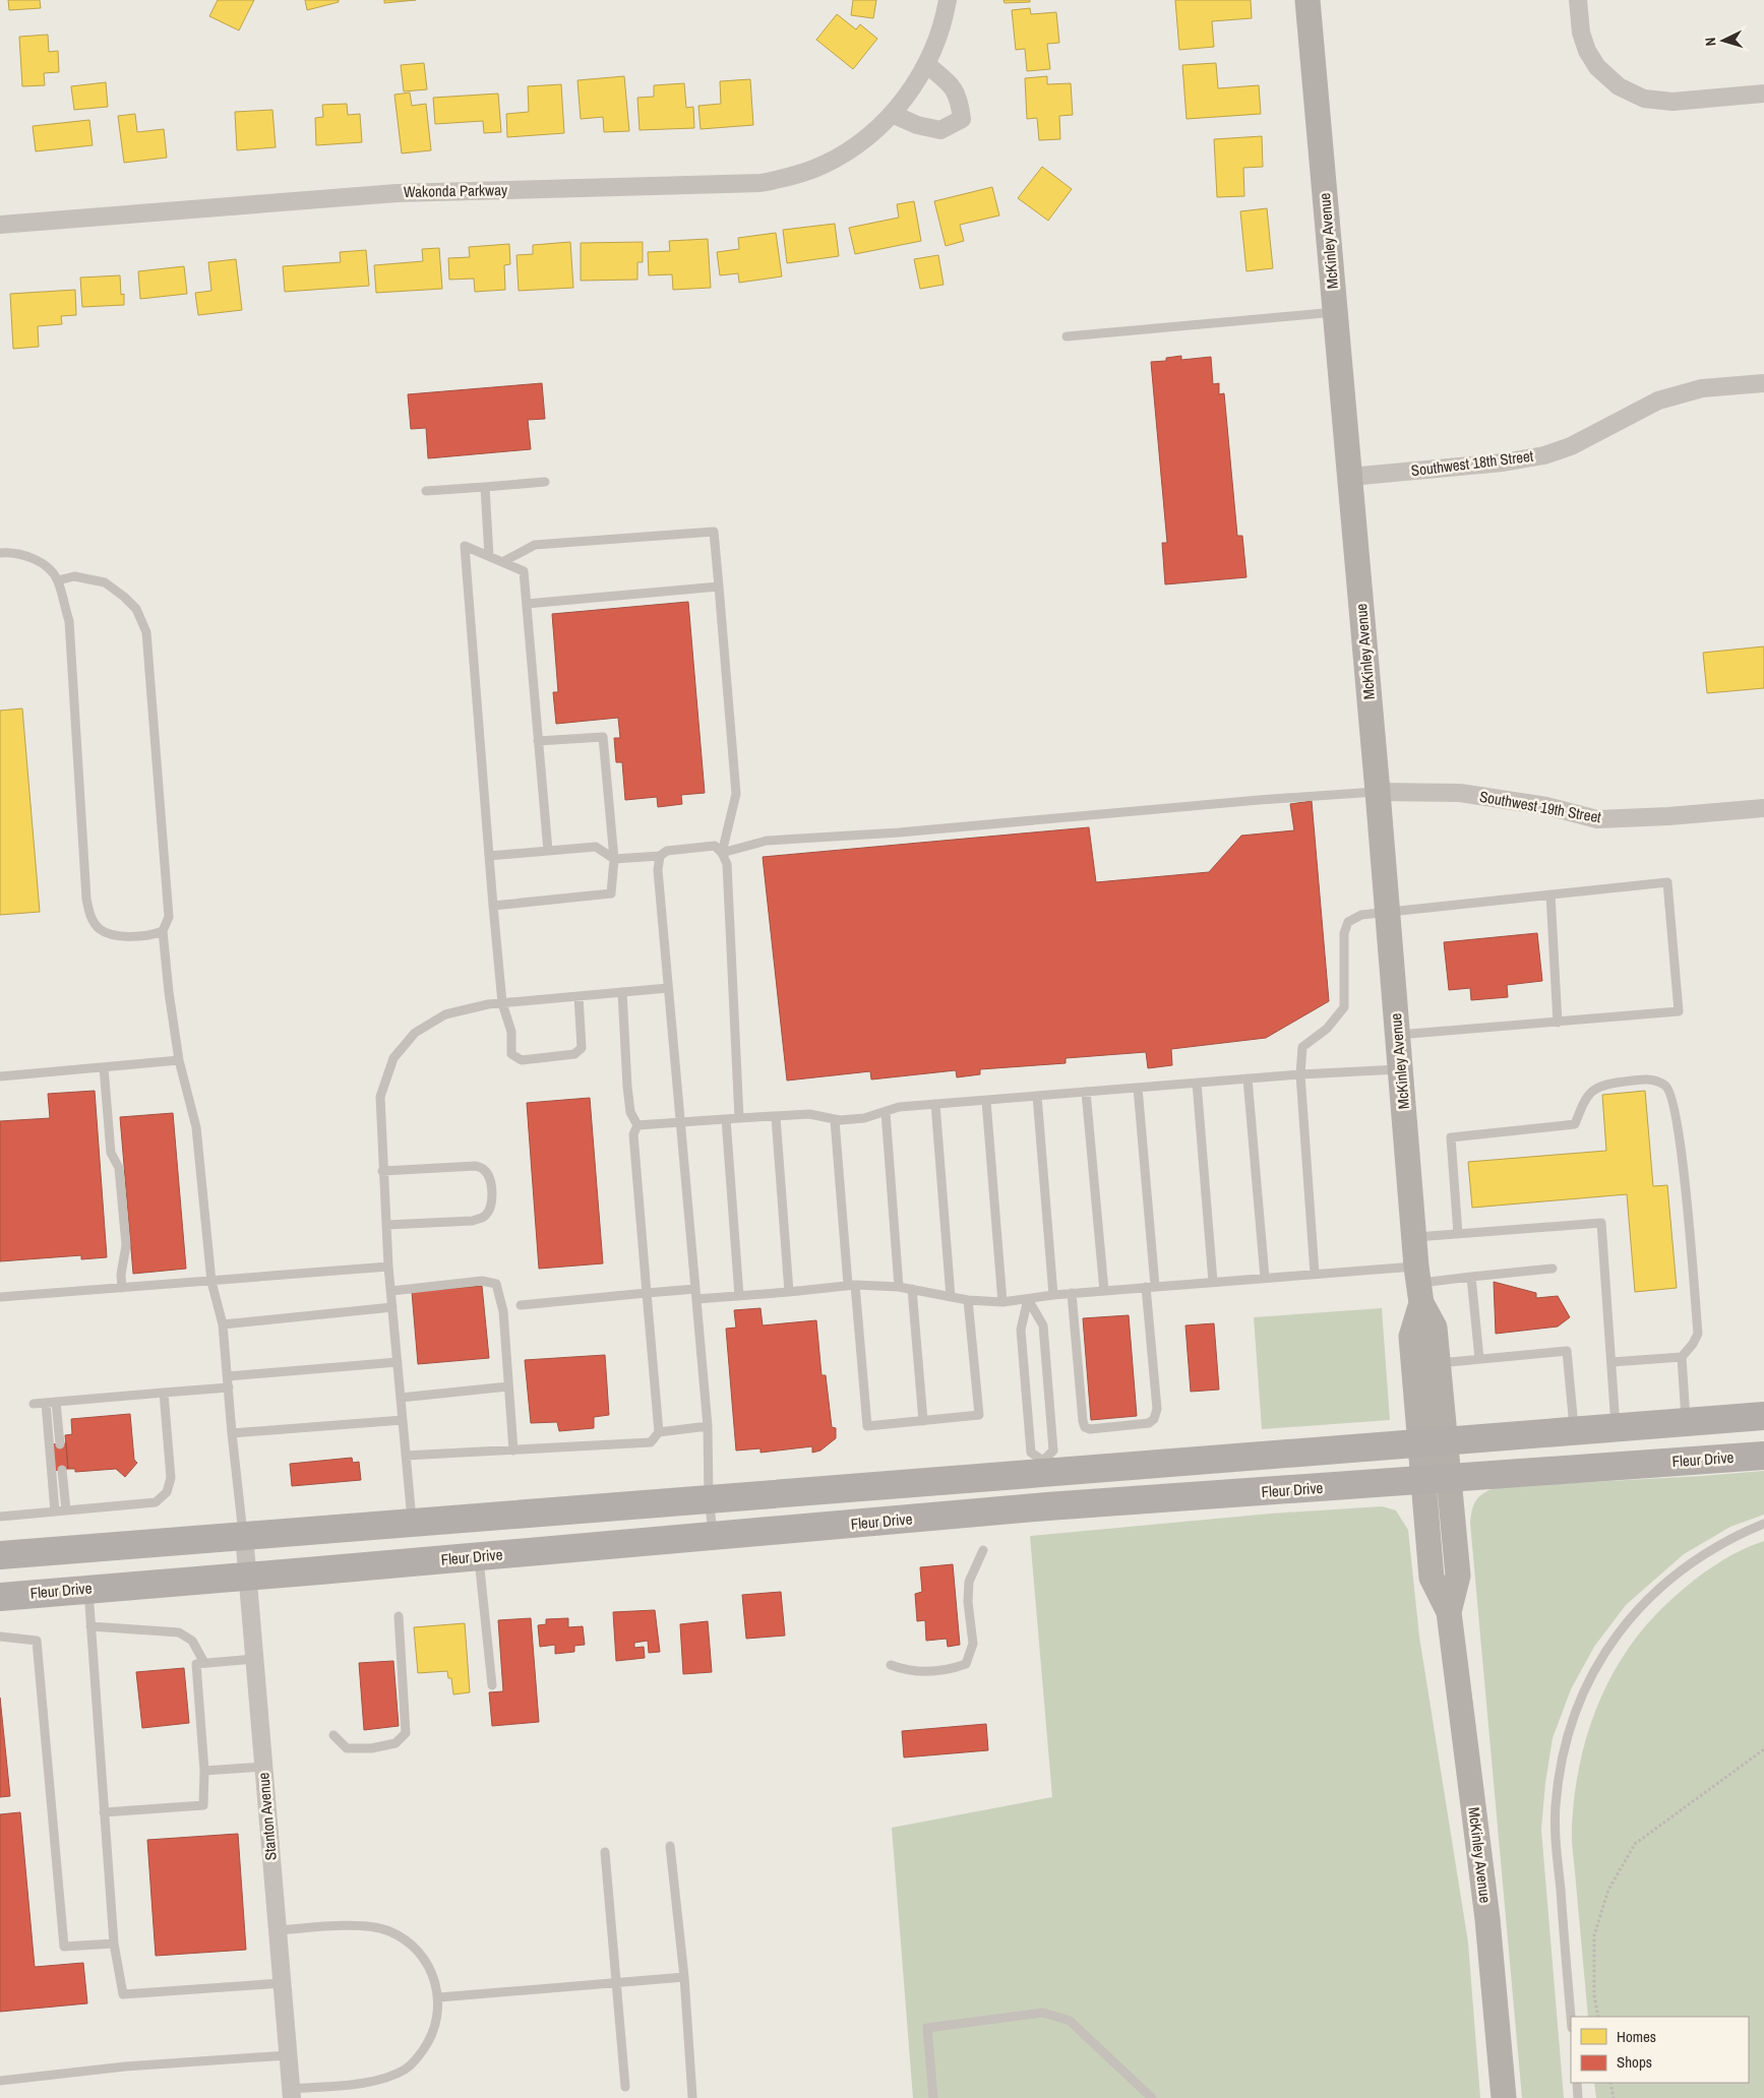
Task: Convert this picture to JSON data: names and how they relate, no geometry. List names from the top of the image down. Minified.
{"streets":{"main road":["McKinley Avenue","Fleur Drive"],"street":["Wakonda Parkway","Southwest 18th Street","Southwest 19th Street","Stanton Avenue"]},"crossings":[["McKinley Avenue","Southwest 18th Street"],["McKinley Avenue","Southwest 19th Street"],["McKinley Avenue","Fleur Drive"],["Fleur Drive","Stanton Avenue"]],"legend":["Homes","Shops"],"north":"left"}
